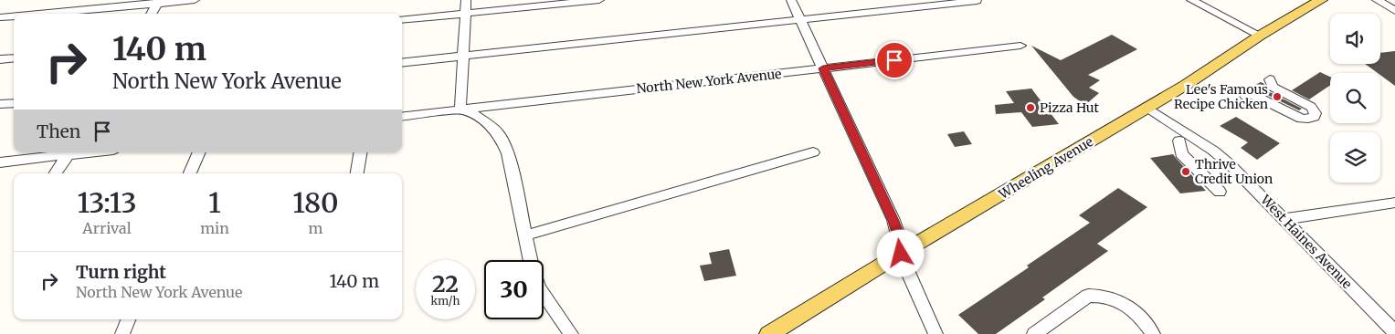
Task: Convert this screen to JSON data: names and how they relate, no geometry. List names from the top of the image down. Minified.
{"streets":{"main road":["Wheeling Avenue"],"street":["North New York Avenue","West Haines Avenue"]},"crossings":[["Wheeling Avenue","West Haines Avenue"]],"places":["Lee's Famous Recipe Chicken","Pizza Hut","Thrive Credit Union"],"page":{"turn":["140 m","North New York Avenue"],"then":"Then","eta":["13:13","Arrival","1","min","180","m"],"list":[{"name":"Turn right","note":"North New York Avenue","value":"140 m"}],"speed":"22 km/h","limit":"30"}}
